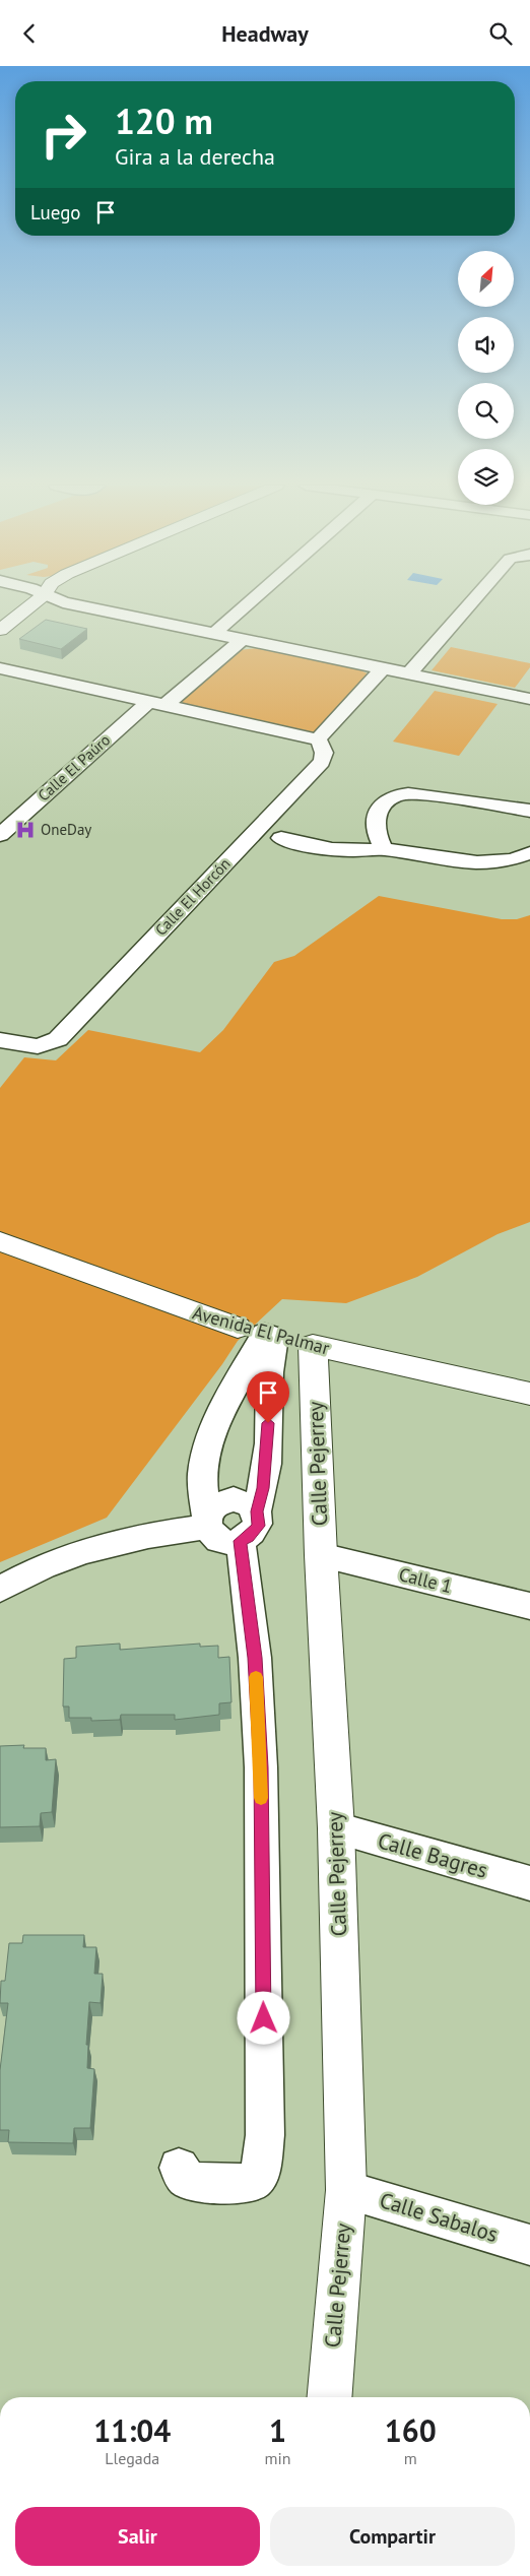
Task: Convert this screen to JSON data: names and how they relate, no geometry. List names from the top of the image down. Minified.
{"streets":{"street":["Calle El Paúro","Calle El Horcón","Avenida El Palmar","Calle Pejerrey","Calle 1","Calle Bagres","Calle Sabalos"]},"crossings":[["Avenida El Palmar","Calle Pejerrey"],["Calle Pejerrey","Calle 1"],["Calle Pejerrey","Calle Bagres"],["Calle Pejerrey","Calle Sabalos"]],"places":{"hospital":["OneDay"]},"north":"top right","page":{"header":"Headway","turn":["120 m","Gira a la derecha"],"then":"Luego","eta":["11:04","Llegada","1","min","160","m"],"buttons":["Salir","Compartir"]}}
